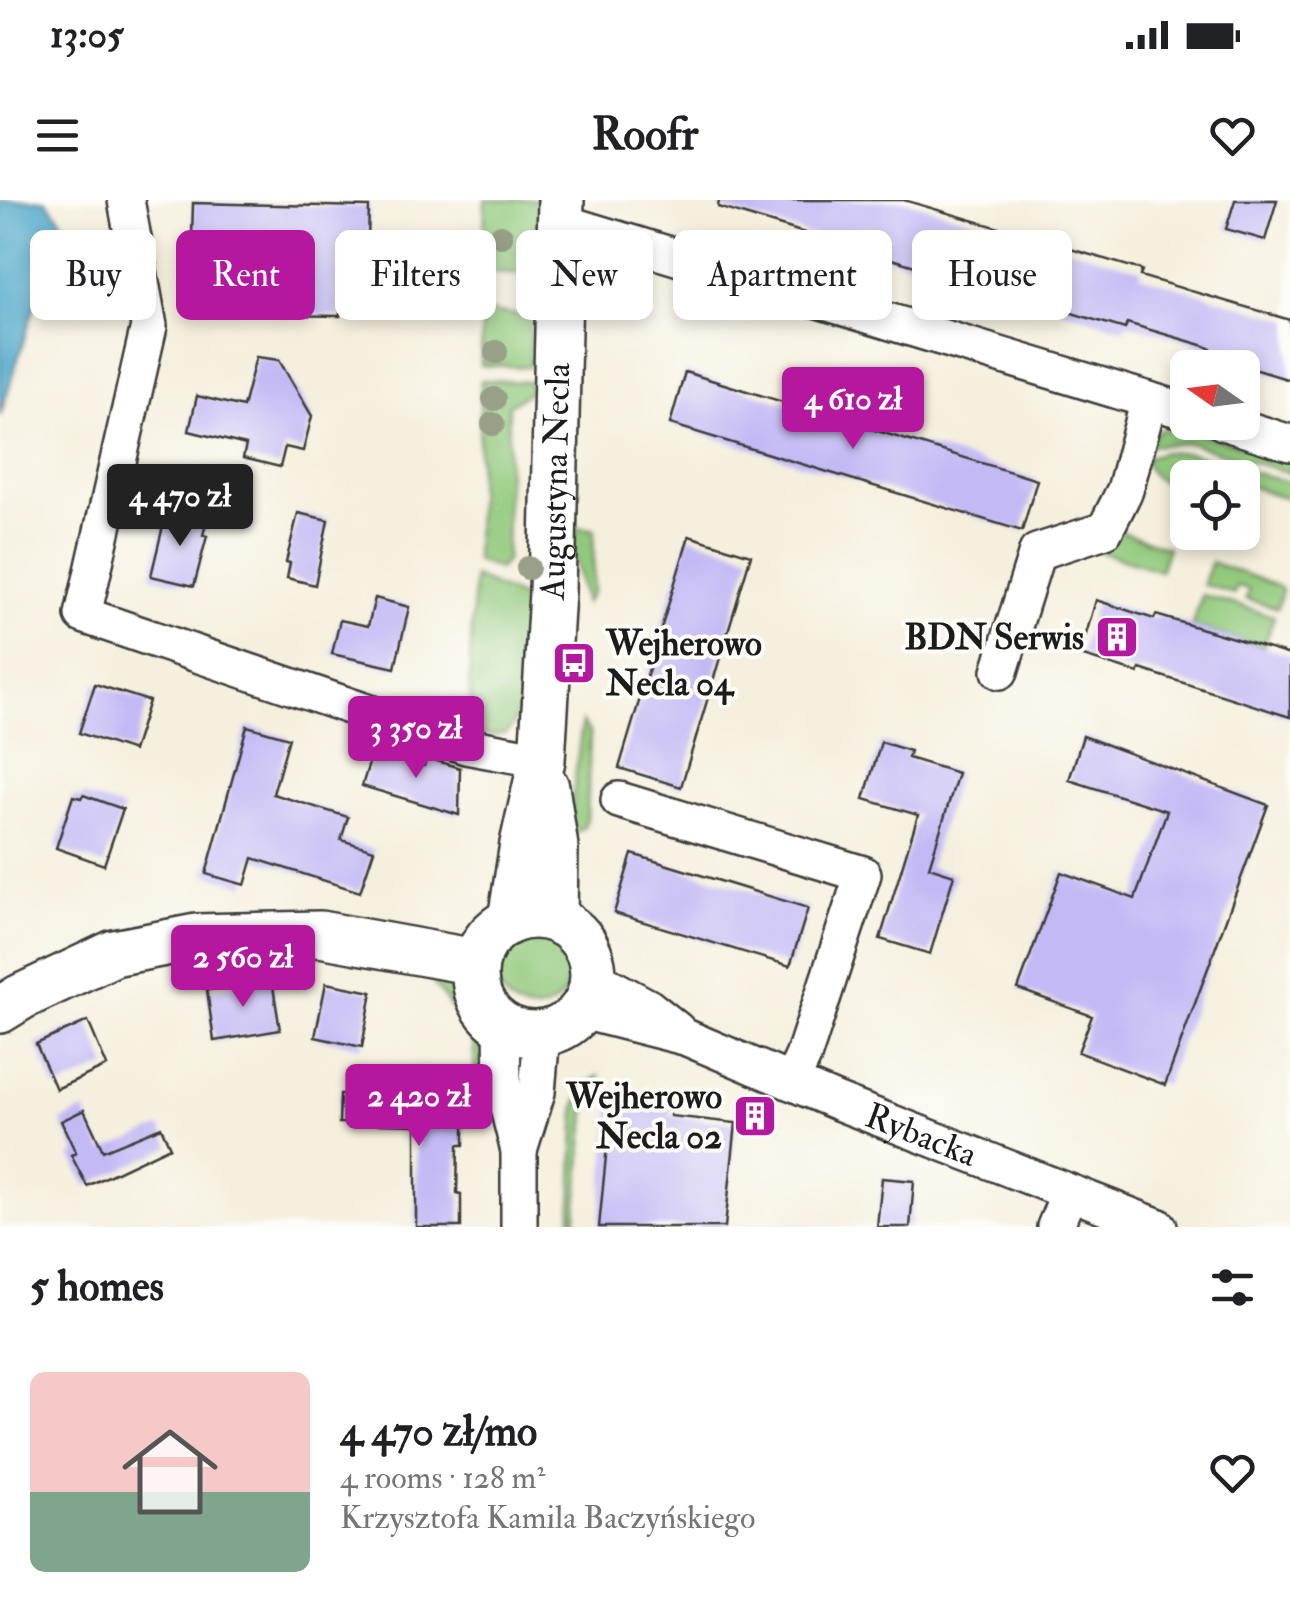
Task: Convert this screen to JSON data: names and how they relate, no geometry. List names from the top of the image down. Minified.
{"streets":{"main road":["Augustyna Necla"],"street":["Rybacka"]},"crossings":[["Augustyna Necla","Rybacka"]],"places":{"building":["BDN Serwis","Wejherowo Necla 02"],"bus stop":["Wejherowo Necla 04"]},"north":"left","page":{"status":"13:05","header":"Roofr","chip":["Buy","Rent","Filters","New","Apartment","House"],"price":["4 610 zł","4 470 zł","3 350 zł","2 560 zł","2 420 zł"],"heading":"5 homes","list":[{"name":"4 470 zł/mo","note":"4 rooms · 128 m² · Krzysztofa Kamila Baczyńskiego"}]}}
